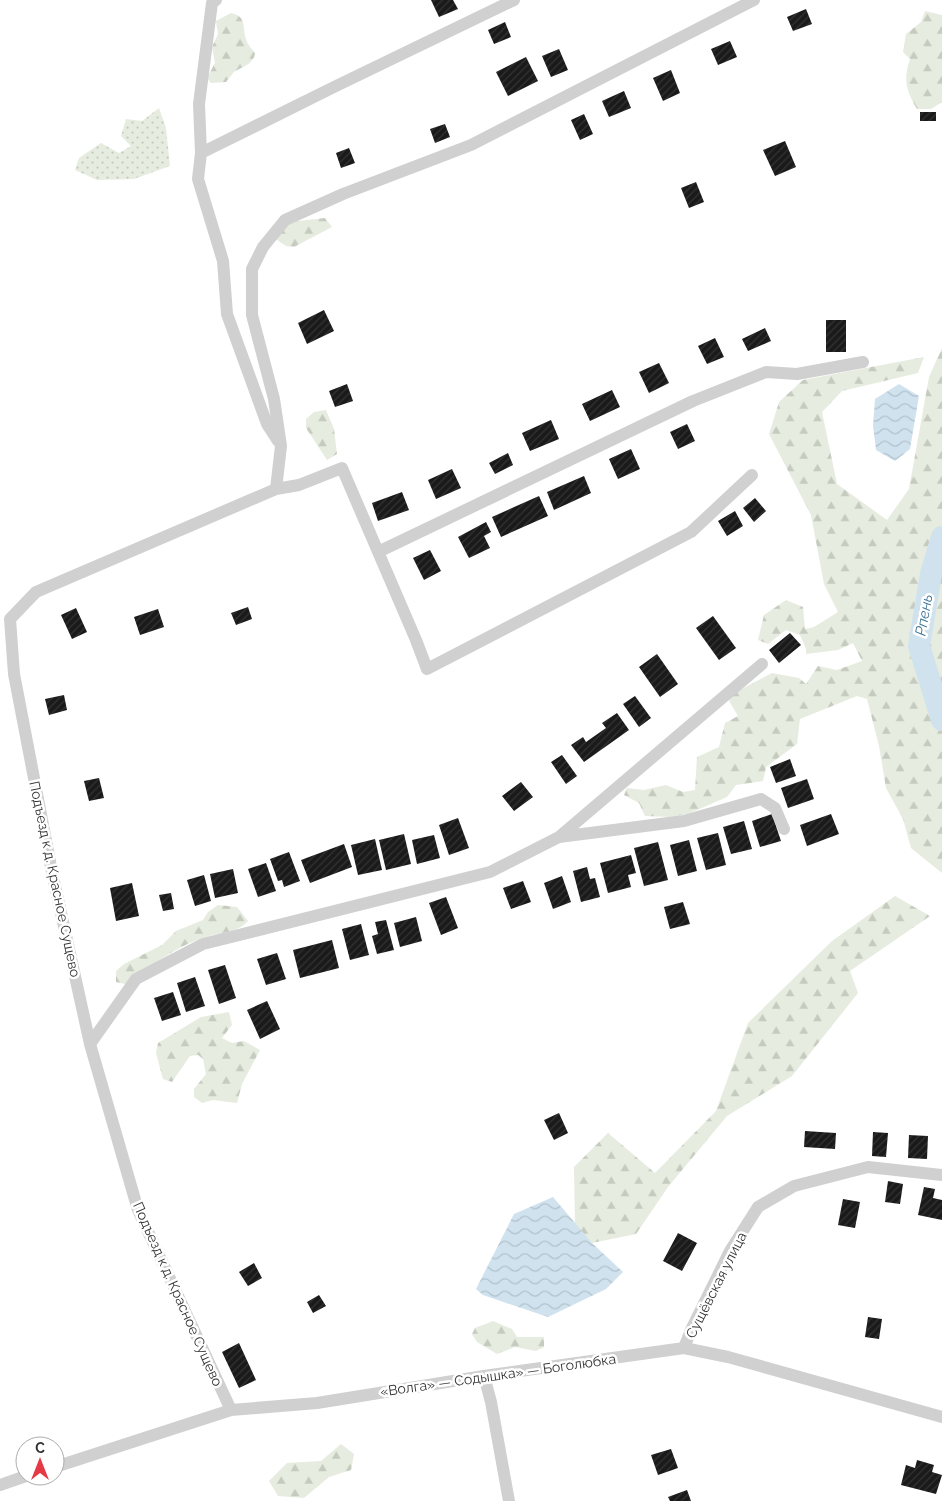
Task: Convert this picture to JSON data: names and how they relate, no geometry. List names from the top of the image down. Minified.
{"streets":{"street":["Подъезд к д. Красное Сущево","Сущёвская улица","«Волга» — Содышка» — Боголюбка"]},"crossings":[["Подъезд к д. Красное Сущево","«Волга» — Содышка» — Боголюбка"],["Сущёвская улица","«Волга» — Содышка» — Боголюбка"]],"water":["Рпень"],"north":"top"}
